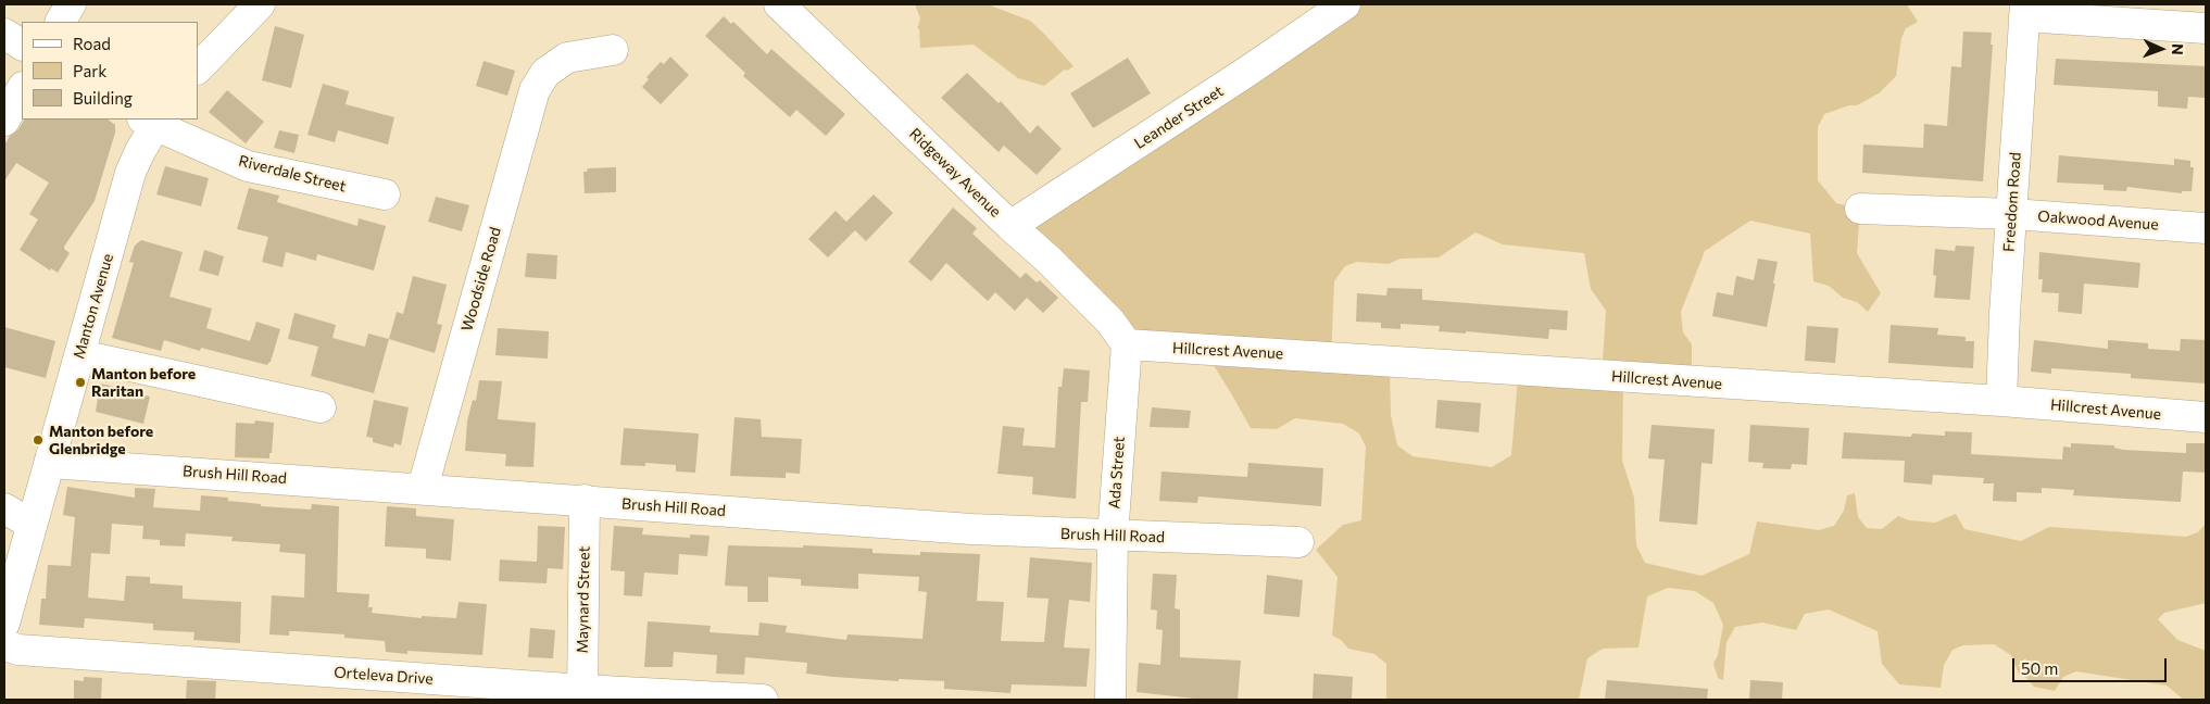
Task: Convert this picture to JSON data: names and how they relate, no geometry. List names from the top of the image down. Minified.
{"streets":{"street":["Leander Street","Ridgeway Avenue","Riverdale Street","Freedom Road","Oakwood Avenue","Woodside Road","Manton Avenue","Hillcrest Avenue","Ada Street","Brush Hill Road","Maynard Street","Orteleva Drive"]},"crossings":[["Leander Street","Ridgeway Avenue"],["Ridgeway Avenue","Hillcrest Avenue"],["Ridgeway Avenue","Ada Street"],["Riverdale Street","Manton Avenue"],["Freedom Road","Oakwood Avenue"],["Freedom Road","Hillcrest Avenue"],["Woodside Road","Brush Hill Road"],["Manton Avenue","Brush Hill Road"],["Hillcrest Avenue","Ada Street"],["Ada Street","Brush Hill Road"],["Brush Hill Road","Maynard Street"],["Maynard Street","Orteleva Drive"]],"places":["Manton before Raritan","Manton before Glenbridge"],"legend":["Road","Park","Building"],"scale_bar":"50 m","north":"right"}
